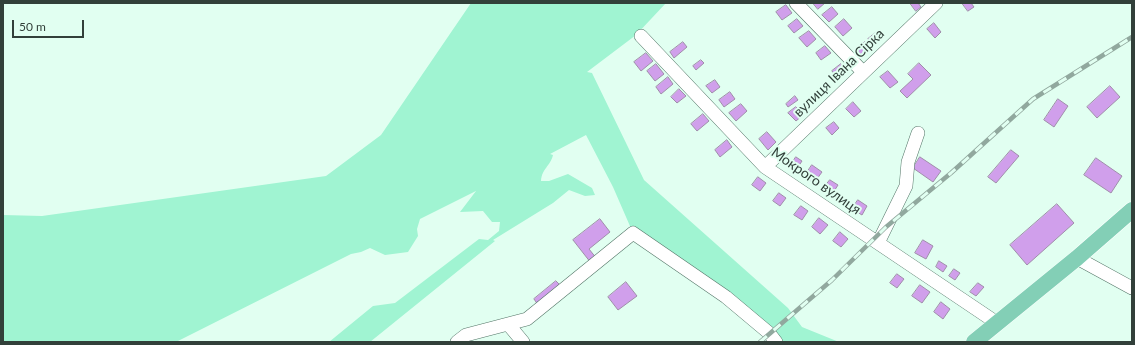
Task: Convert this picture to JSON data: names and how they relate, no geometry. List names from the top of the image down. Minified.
{"streets":{"street":["вулиця Івана Сірка","Мокрого вулиця"]},"crossings":[["вулиця Івана Сірка","Мокрого вулиця"]],"scale_bar":"50 m"}
